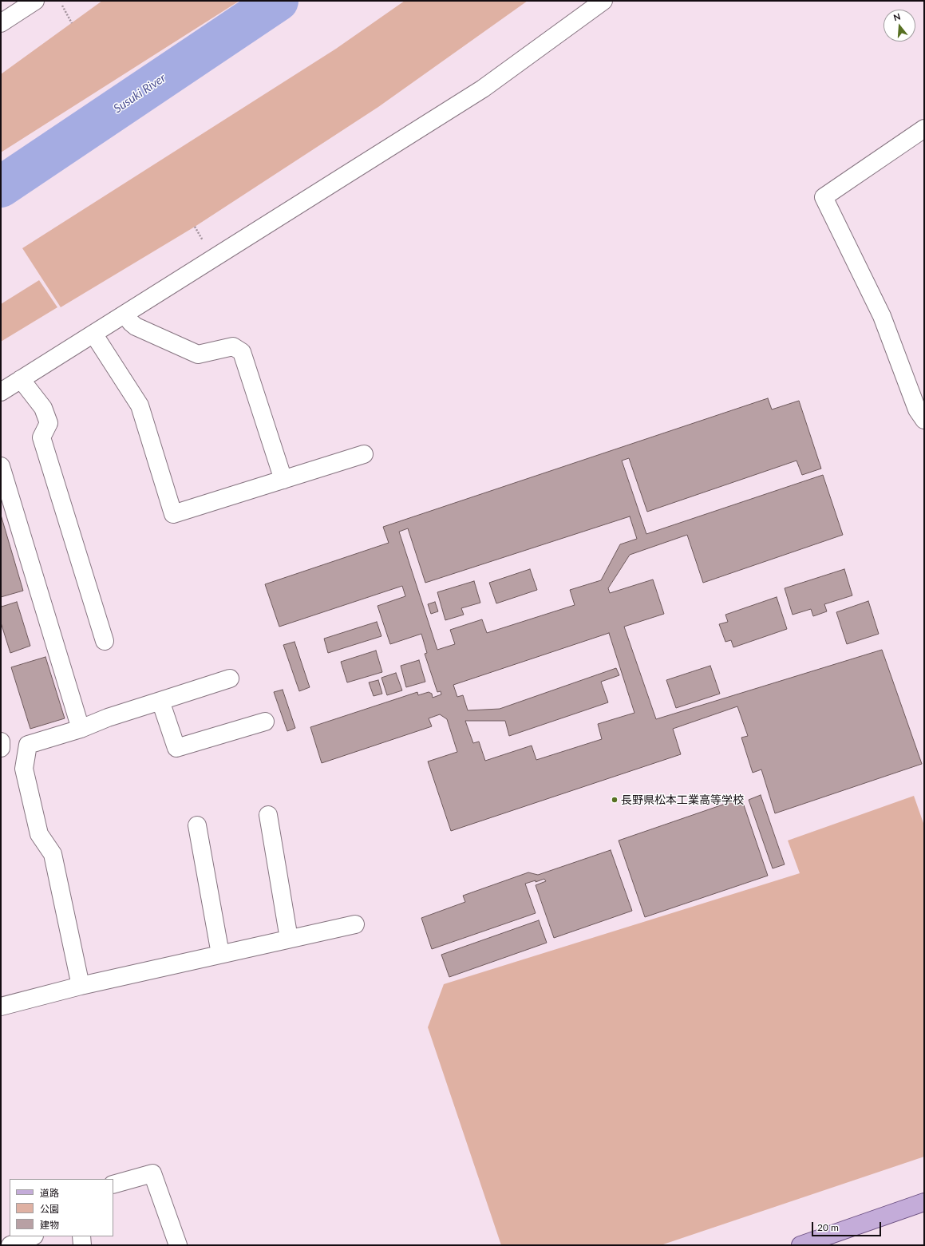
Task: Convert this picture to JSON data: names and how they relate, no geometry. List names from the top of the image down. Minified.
{"water":["Susuki River"],"places":["長野県松本工業高等学校"],"legend":["道路","公園","建物"],"scale_bar":"20 m","north":"top"}
